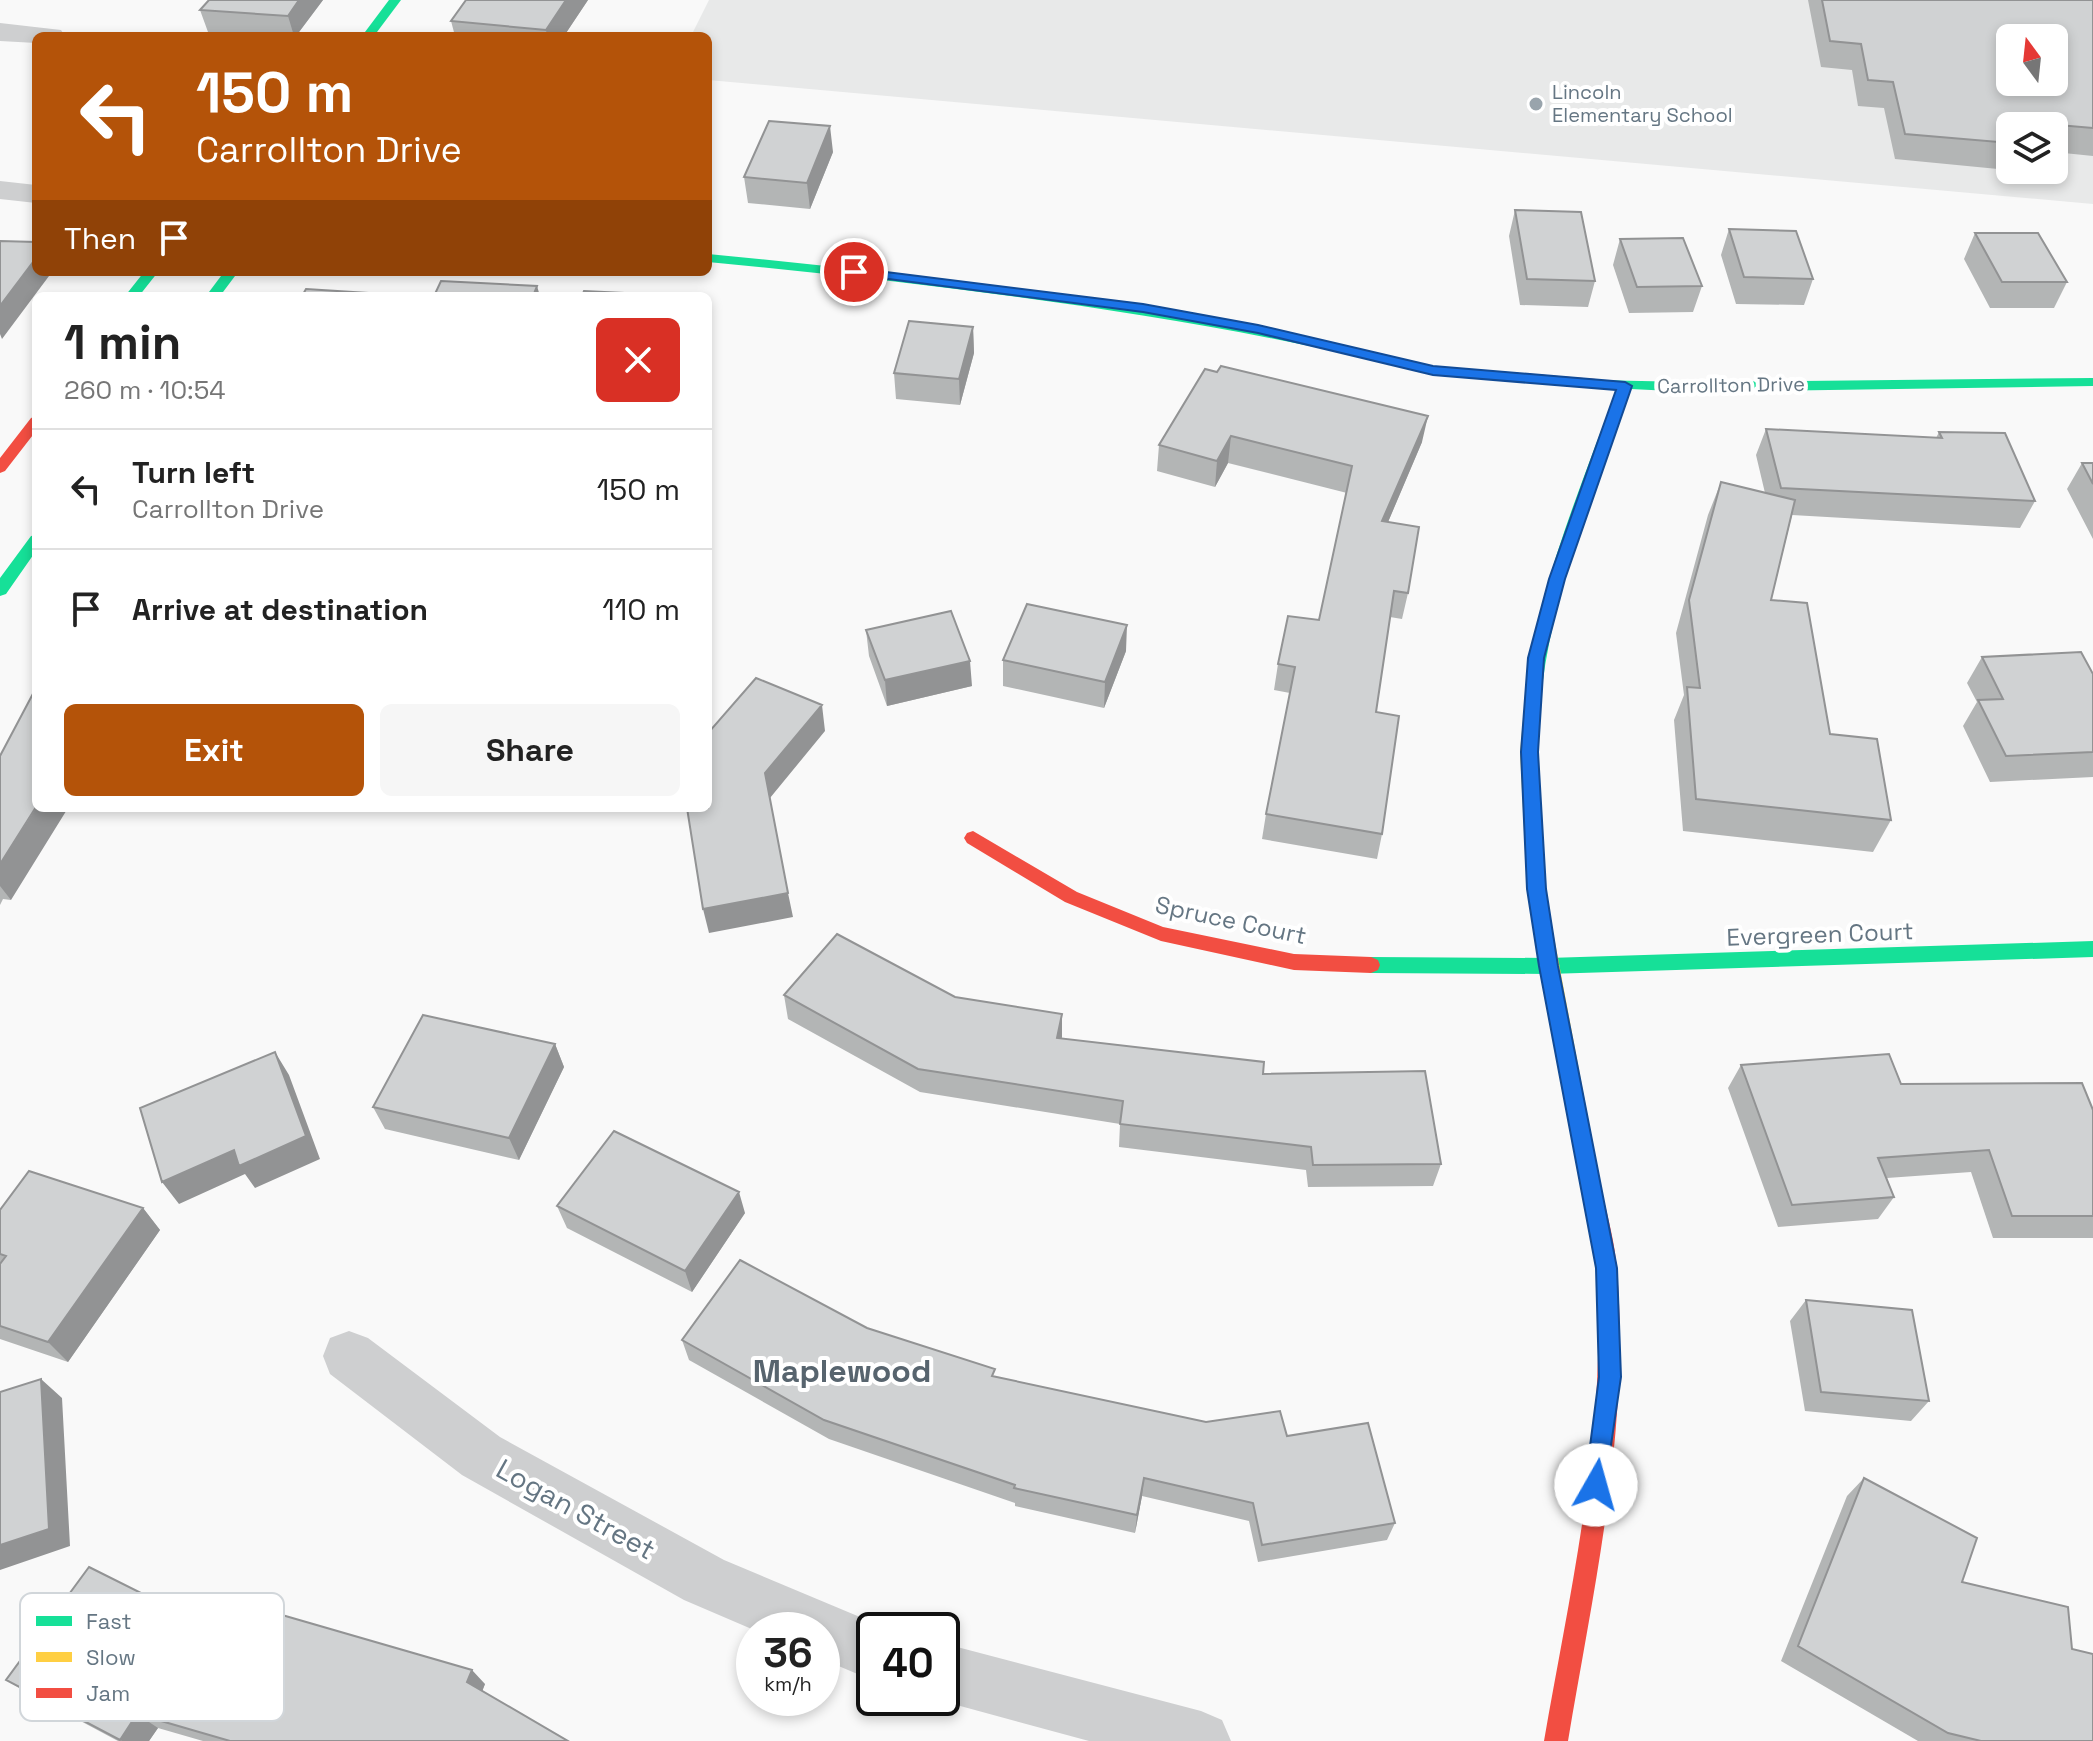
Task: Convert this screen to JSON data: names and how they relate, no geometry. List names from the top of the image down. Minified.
{"streets":{"street":["Carrollton Drive","Spruce Court","Evergreen Court","Logan Street"]},"crossings":[["Spruce Court","Evergreen Court"]],"districts":["Maplewood"],"places":["Lincoln Elementary School"],"legend":["Fast","Slow","Jam"],"north":"top","page":{"turn":["150 m","Carrollton Drive"],"then":"Then","heading":["1 min","260 m · 10:54"],"list":[{"name":"Turn left","note":"Carrollton Drive","value":"150 m"},{"name":"Arrive at destination","value":"110 m"}],"buttons":["Exit","Share"],"speed":"36 km/h","limit":"40"}}
